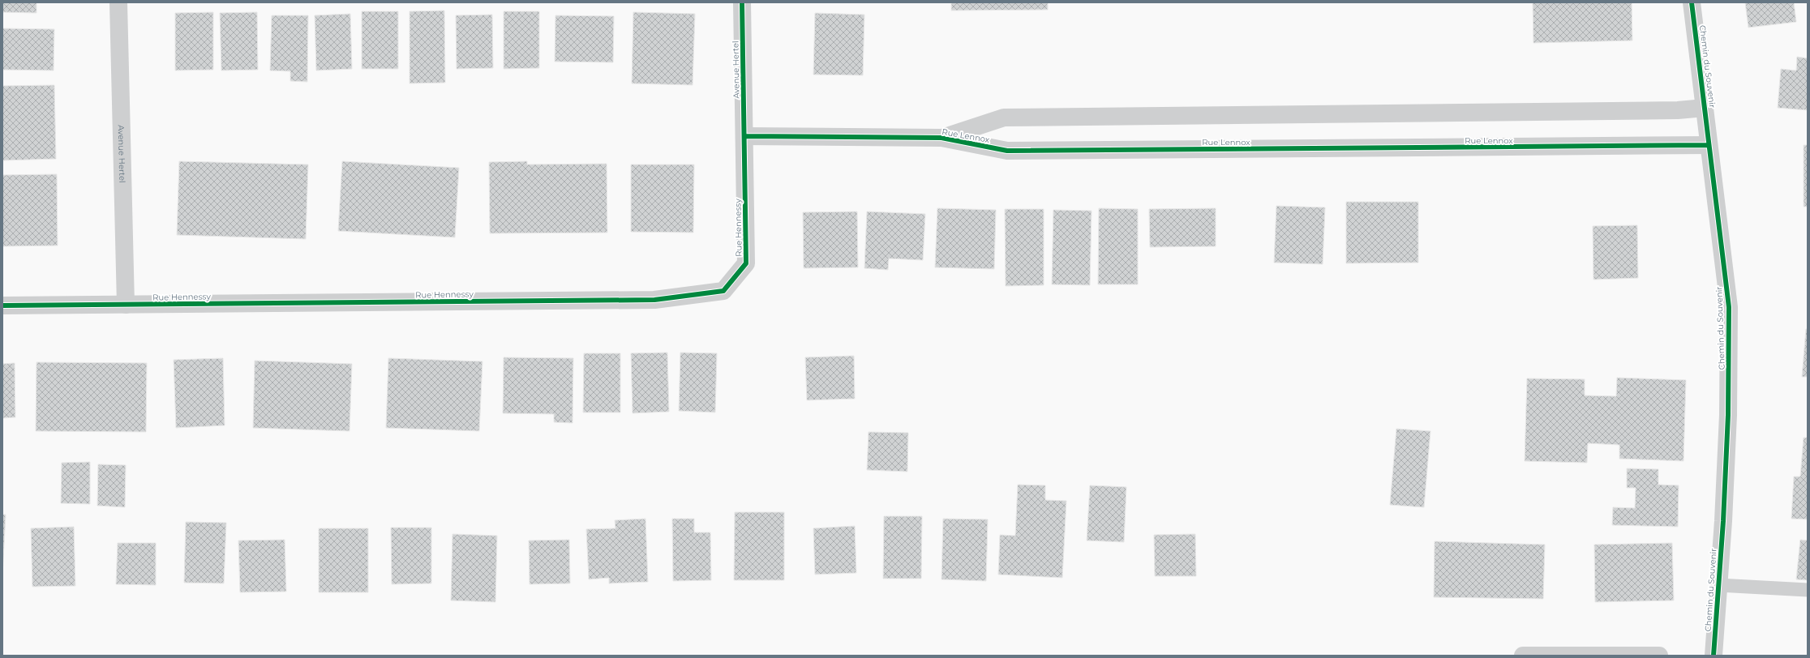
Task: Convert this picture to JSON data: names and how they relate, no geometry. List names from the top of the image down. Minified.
{"streets":{"street":["Chemin du Souvenir","Avenue Hertel","Rue Lennox","Rue Hennessy"]},"crossings":[["Chemin du Souvenir","Rue Lennox"],["Avenue Hertel","Rue Lennox"],["Avenue Hertel","Rue Hennessy"],["Rue Lennox","Rue Hennessy"]]}
